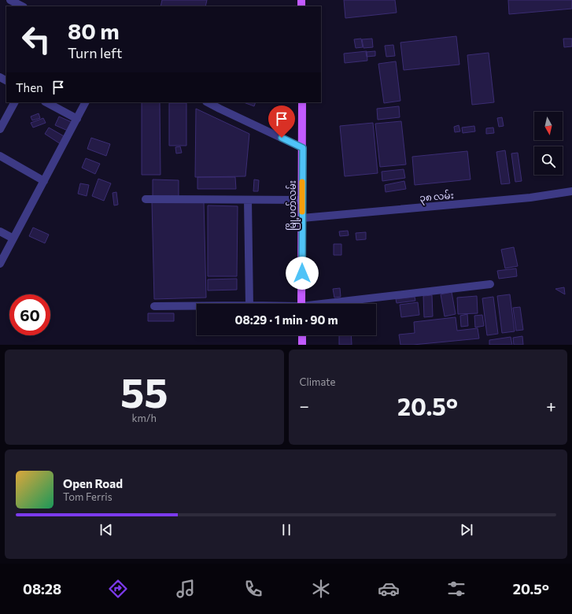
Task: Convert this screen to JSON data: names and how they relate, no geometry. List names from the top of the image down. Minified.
{"streets":{"main road":["မြို့ပတ်လမ်း"],"street":["၃၈ လမ်း"]},"crossings":[["၃၈ လမ်း","မြို့ပတ်လမ်း"]],"north":"bottom","page":{"turn":["80 m","Turn left"],"then":"Then","limit":"60","trip":"08:29 · 1 min · 90 m","tile":[["55","km/h"],"Climate"],"heat":["−","20.5°","+"],"song":["Open Road","Tom Ferris"],"tabs":["08:28","20.5°"]}}
